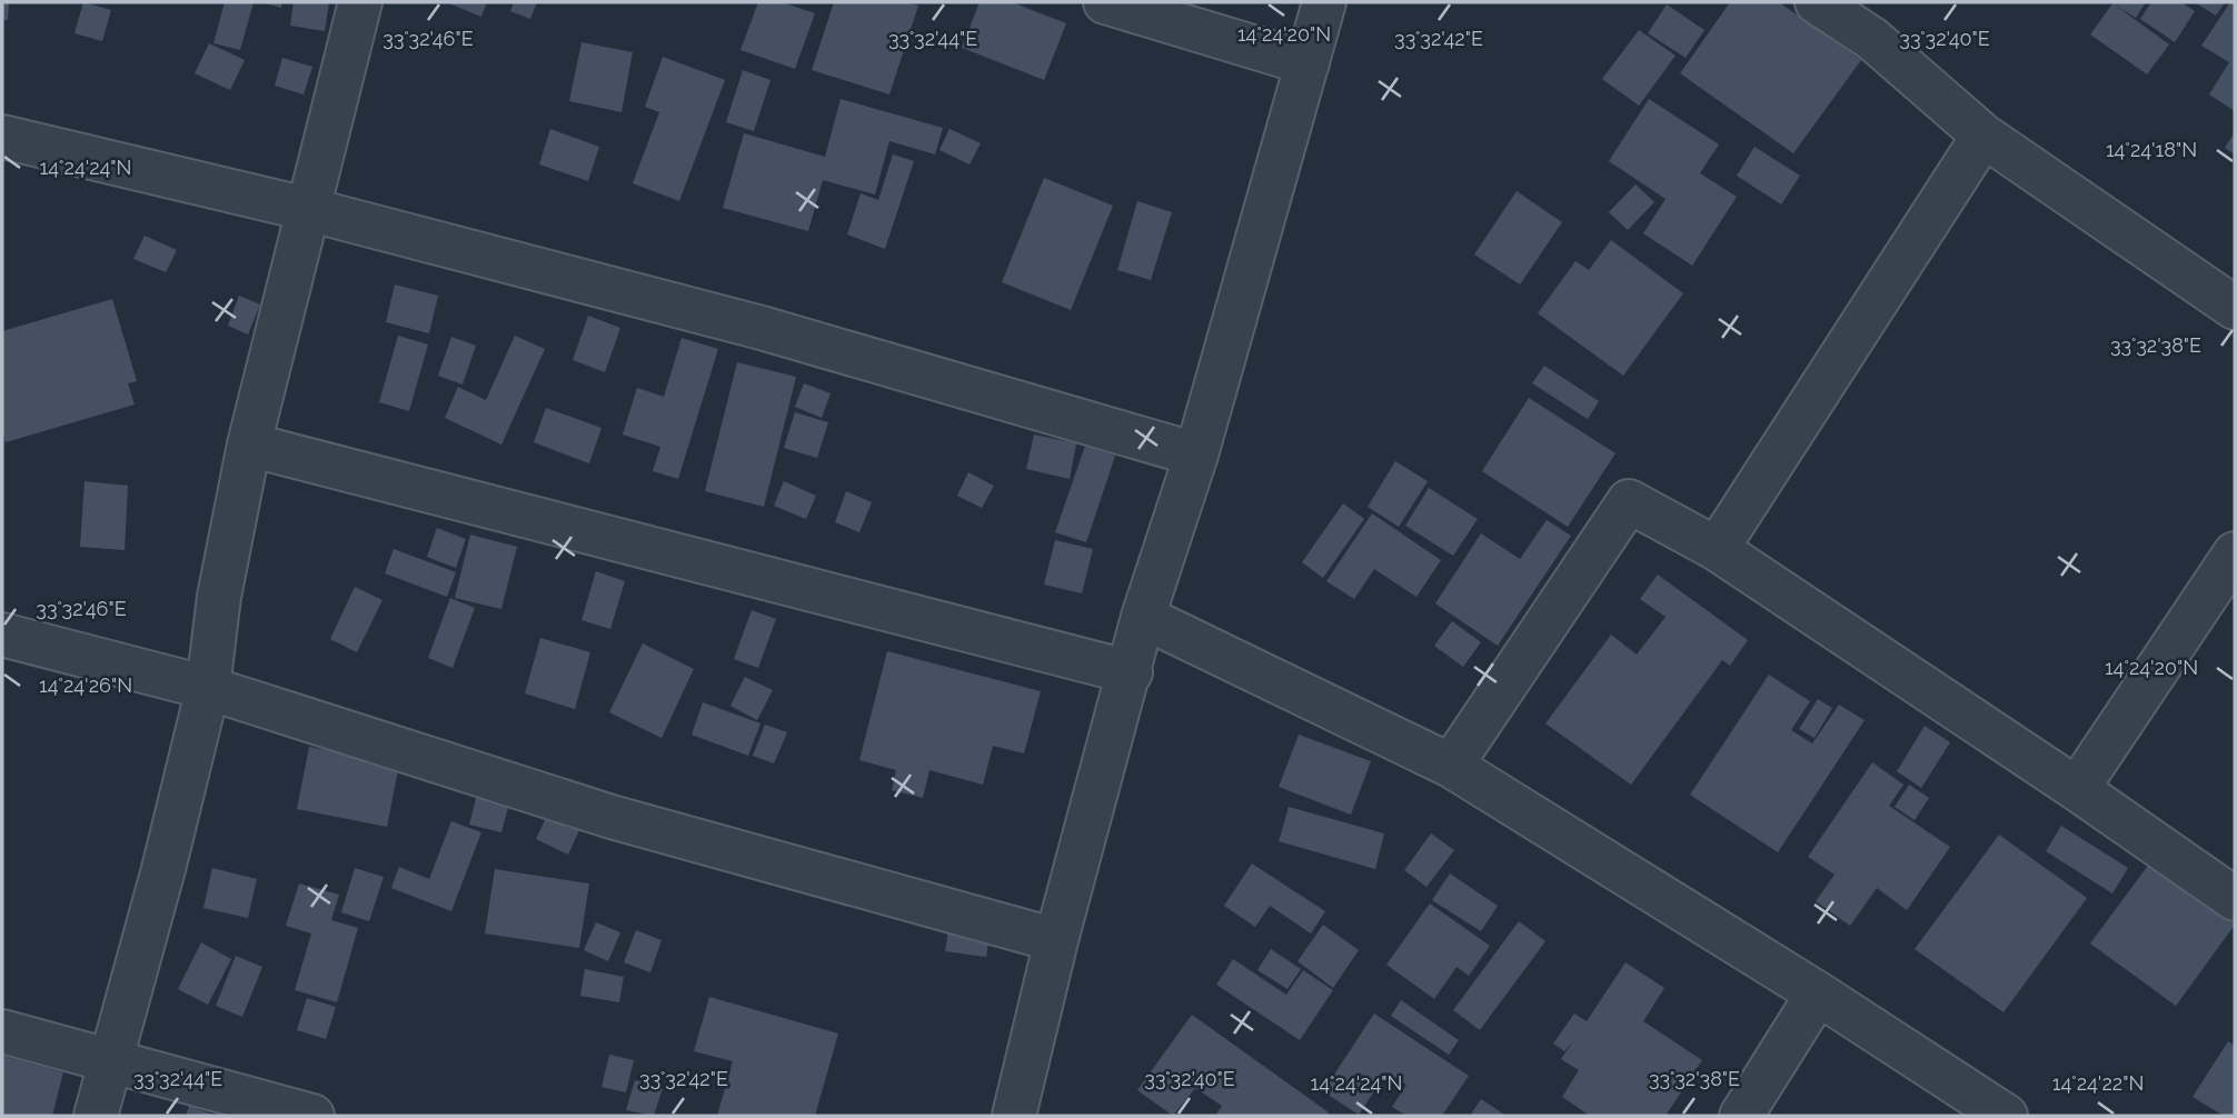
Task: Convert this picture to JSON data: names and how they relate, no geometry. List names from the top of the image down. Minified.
{"coordinates":["14°24'20\"N","33°32'46\"E","33°32'44\"E","33°32'42\"E","33°32'40\"E","14°24'18\"N","14°24'24\"N","33°32'38\"E","14°24'26\"N","14°24'22\"N"]}
